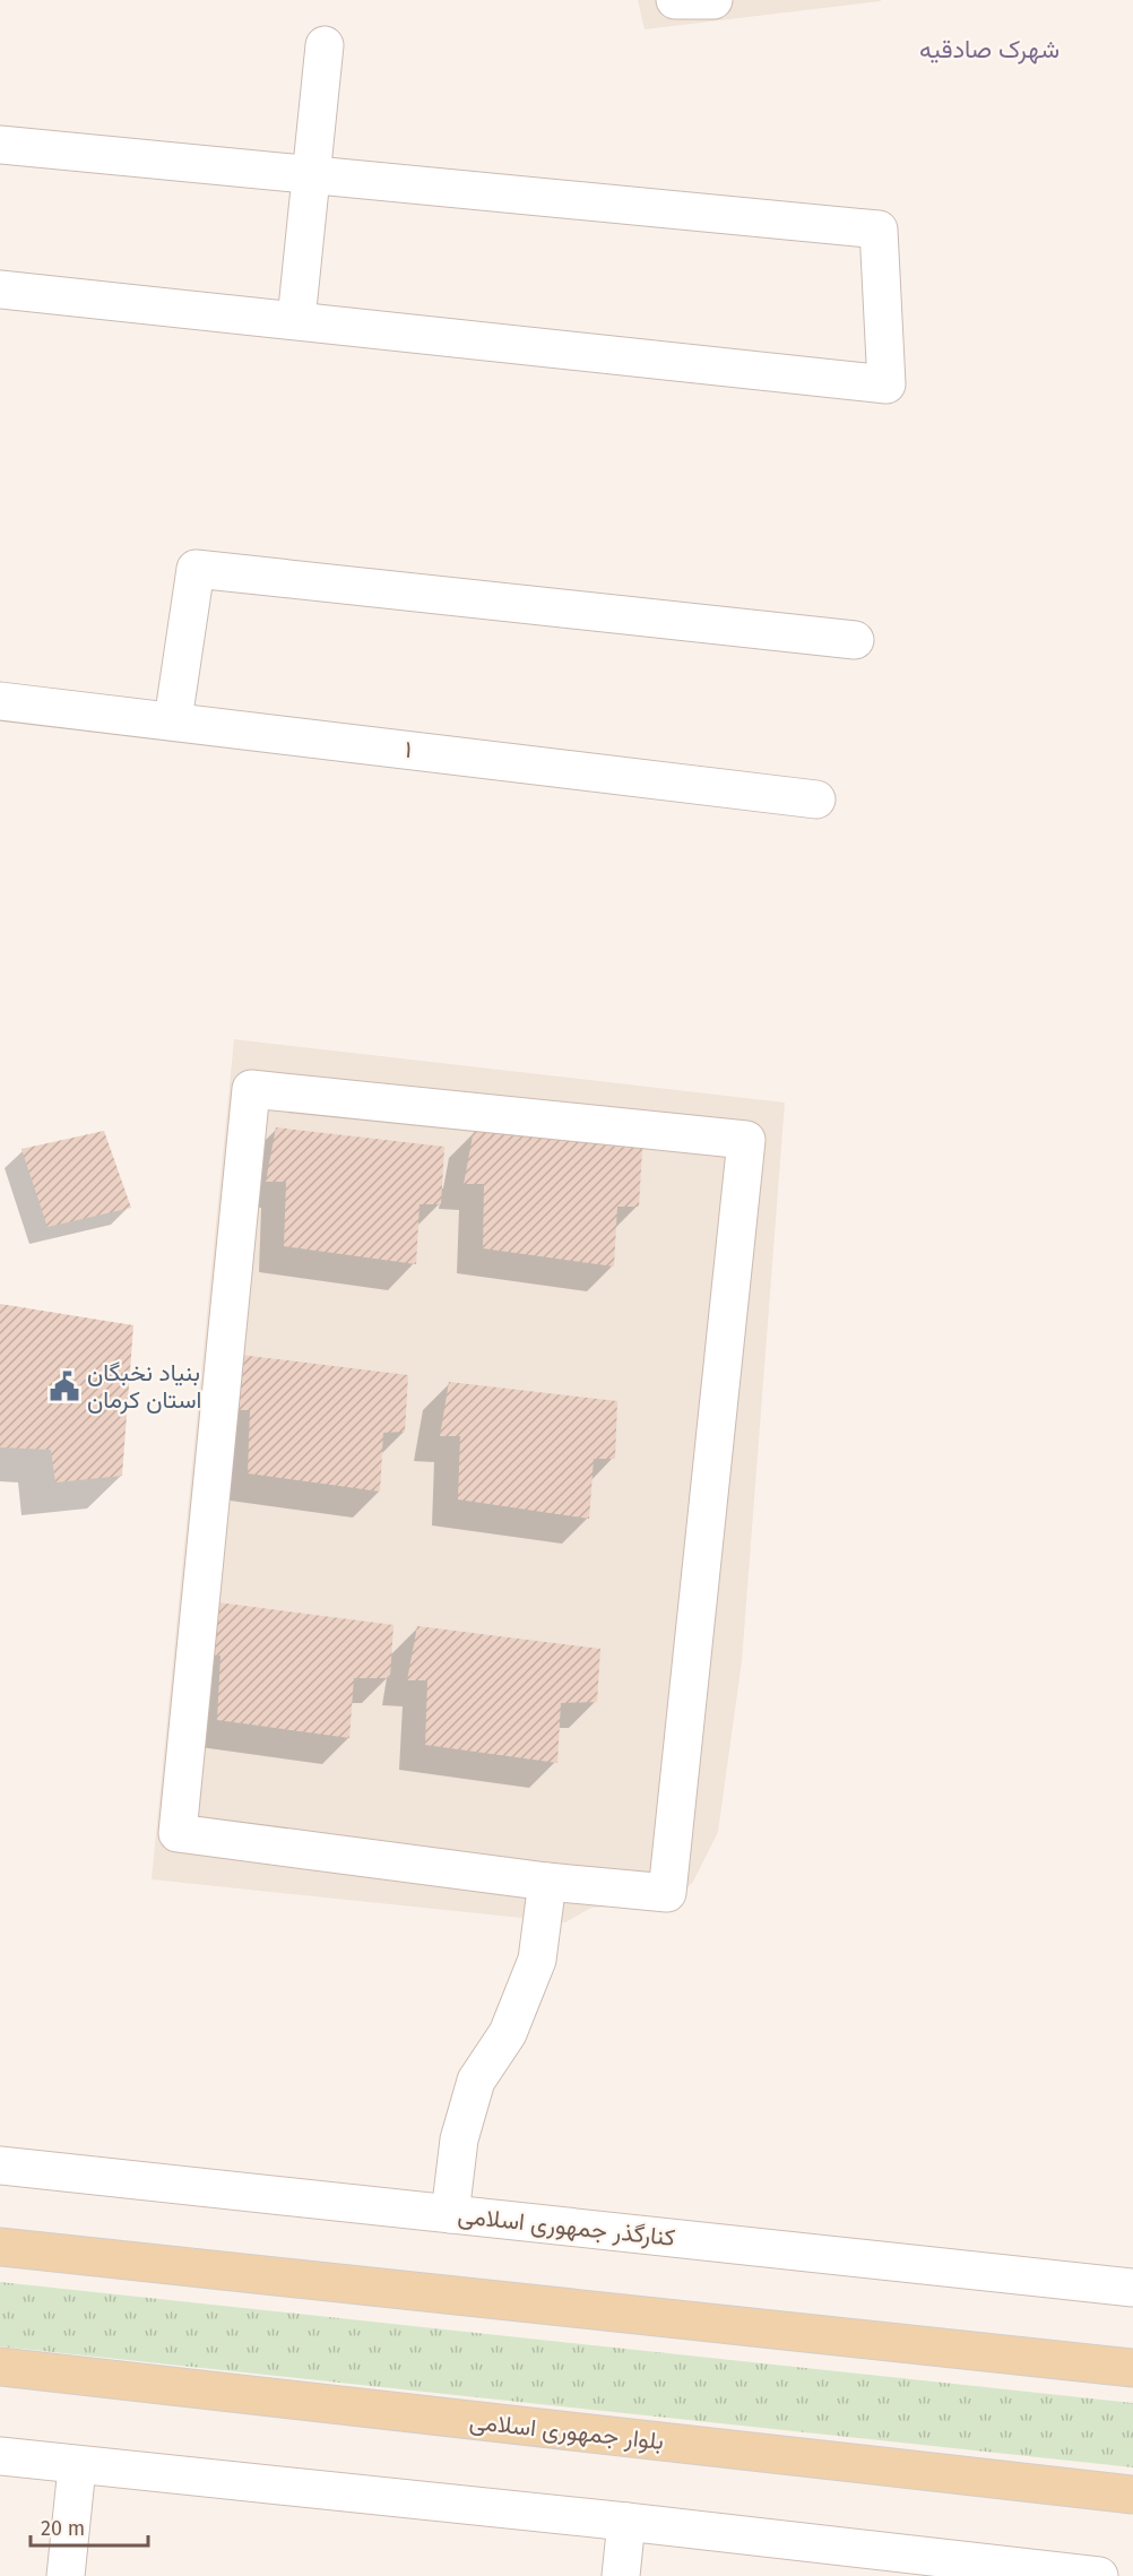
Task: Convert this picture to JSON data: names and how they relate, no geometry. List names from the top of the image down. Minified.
{"streets":{"main road":["بلوار جمهوری اسلامی"],"street":["۱","کنارگذر جمهوری اسلامی"]},"districts":["شهرک صادقیه"],"places":{"public building":["بنیاد نخبگان استان کرمان"]},"scale_bar":"20 m"}
